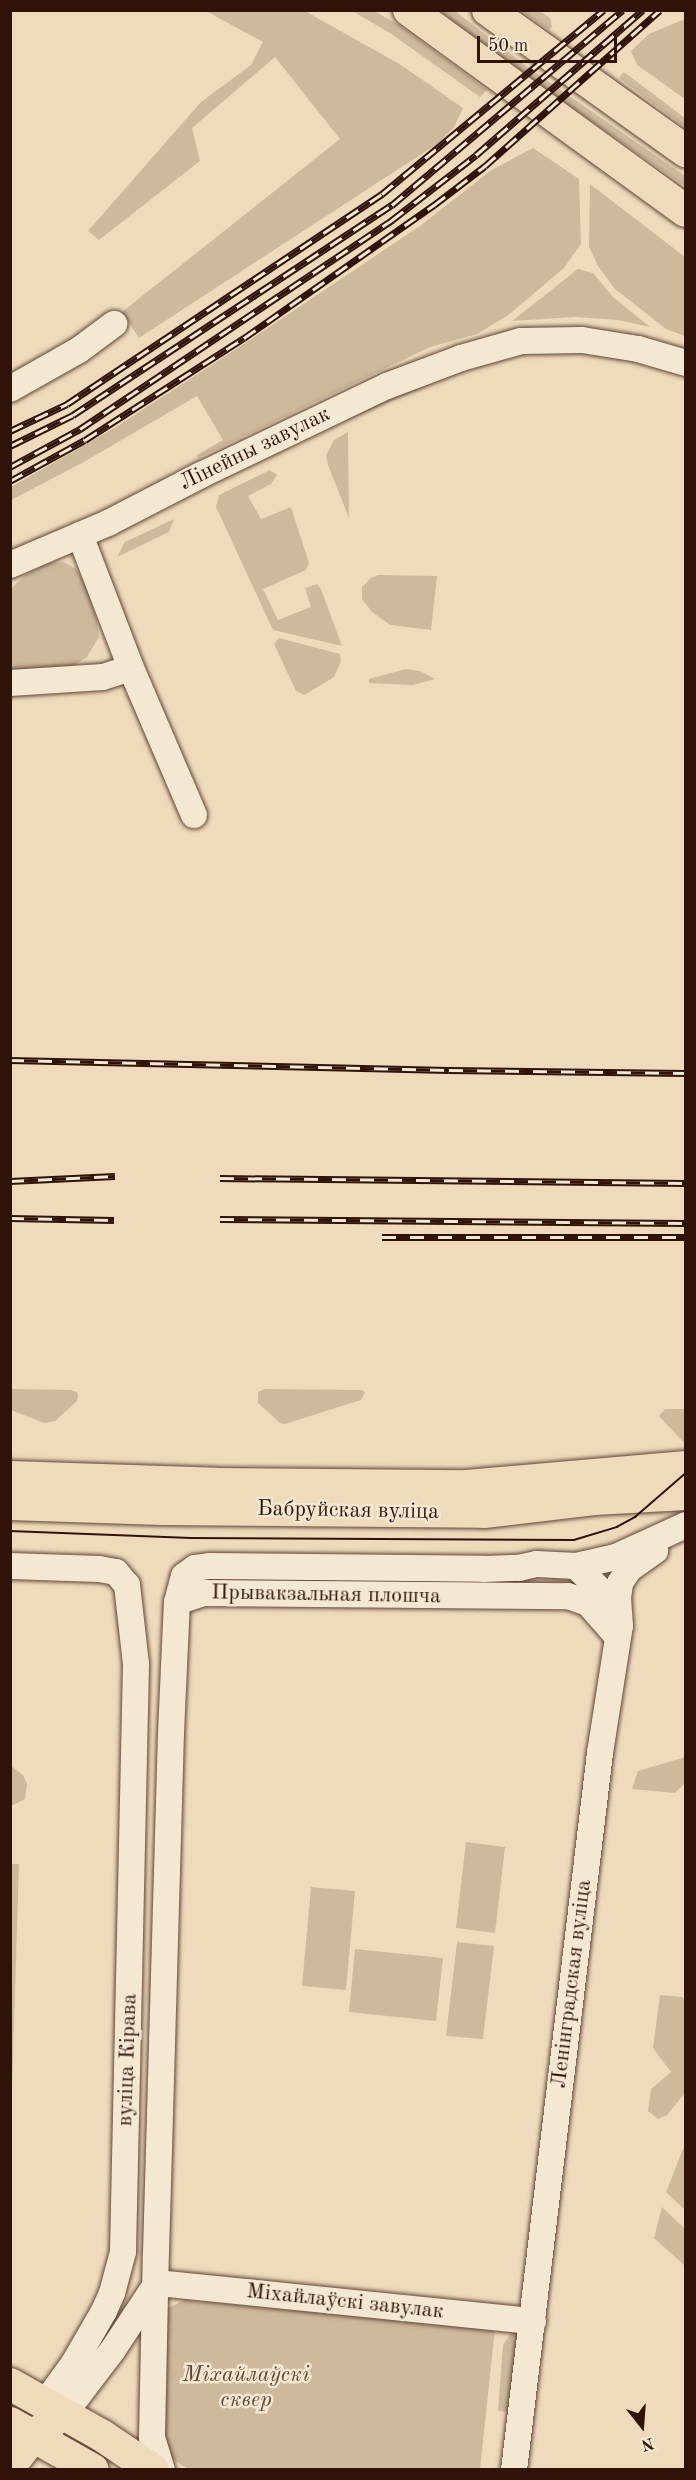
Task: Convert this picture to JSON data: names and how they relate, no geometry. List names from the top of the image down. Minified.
{"streets":{"main road":["Бабруйская вуліца","вуліца Кірава"],"street":["Лінейны завулак","Прывакзальная плошча","Ленінградская вуліца","Міхайлаўскі завулак"]},"crossings":[["Прывакзальная плошча","Ленінградская вуліца"],["Прывакзальная плошча","вуліца Кірава"],["Ленінградская вуліца","Міхайлаўскі завулак"],["вуліца Кірава","Міхайлаўскі завулак"]],"parks":["Міхайлаўскі сквер"],"scale_bar":"50 m","north":"bottom"}
